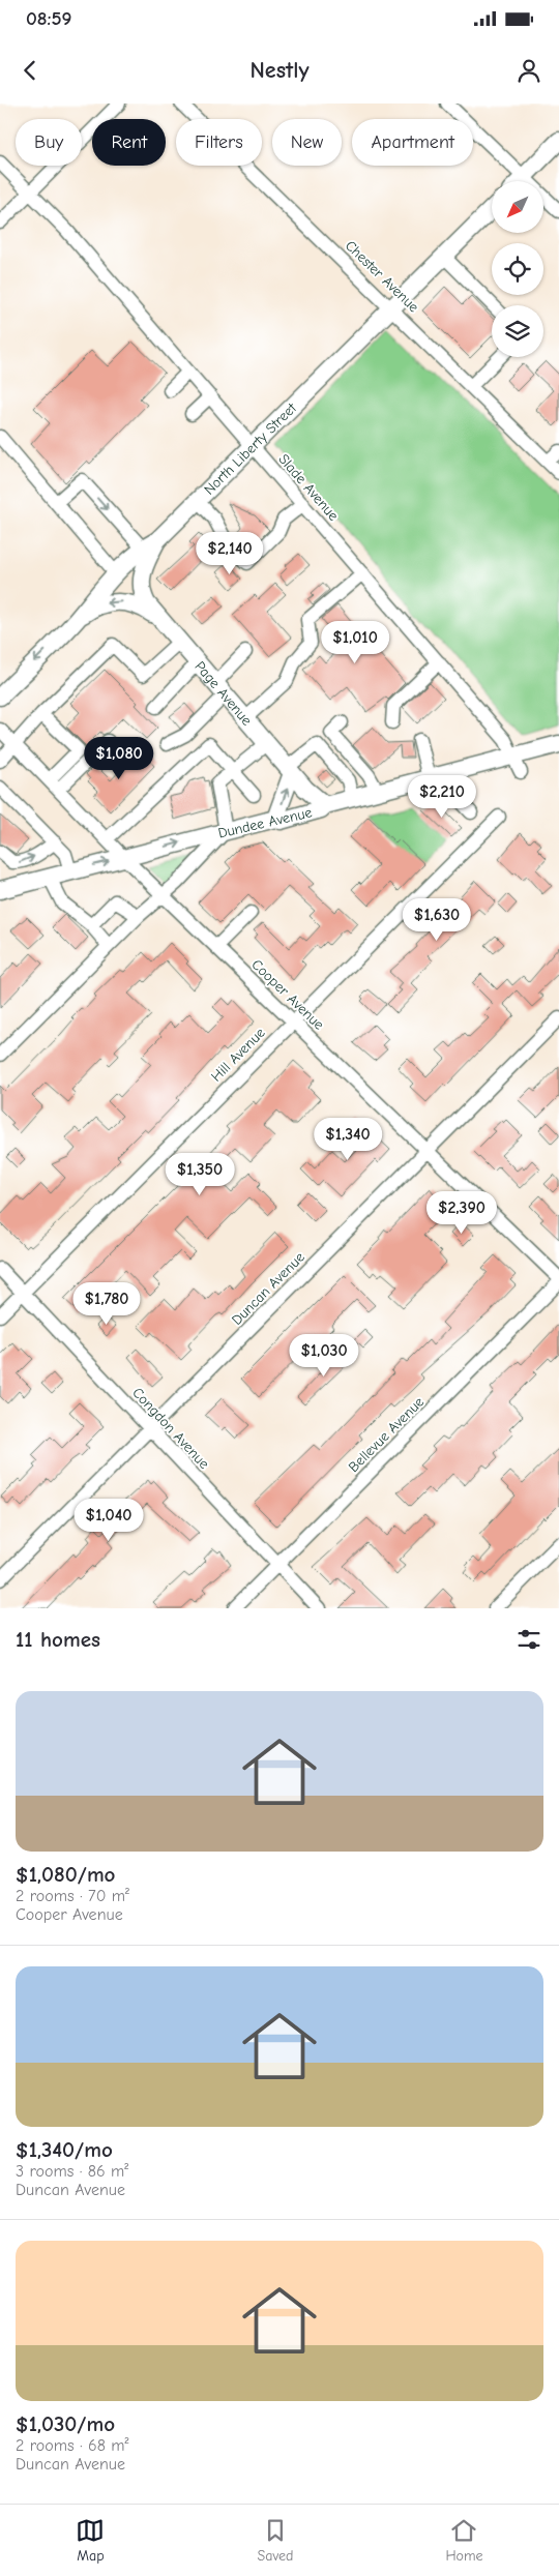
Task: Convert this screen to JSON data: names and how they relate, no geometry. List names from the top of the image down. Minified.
{"streets":{"main road":["North Liberty Street","Page Avenue","Dundee Avenue"],"street":["Chester Avenue","Slade Avenue","Cooper Avenue","Hill Avenue","Duncan Avenue","Congdon Avenue","Bellevue Avenue"]},"crossings":[["Chester Avenue","North Liberty Street"],["North Liberty Street","Slade Avenue"],["Slade Avenue","Dundee Avenue"],["Page Avenue","Dundee Avenue"],["Dundee Avenue","Cooper Avenue"],["Cooper Avenue","Hill Avenue"],["Cooper Avenue","Duncan Avenue"],["Hill Avenue","Congdon Avenue"],["Duncan Avenue","Congdon Avenue"],["Congdon Avenue","Bellevue Avenue"]],"north":"bottom left","page":{"status":"08:59","header":"Nestly","chip":["Buy","Rent","Filters","New","Apartment"],"price":["$2,140","$1,010","$1,080","$2,210","$1,630","$1,340","$1,350","$2,390","$1,780","$1,030","$1,040"],"heading":"11 homes","list":[{"name":"$1,080/mo","note":"2 rooms · 70 m² · Cooper Avenue"},{"name":"$1,340/mo","note":"3 rooms · 86 m² · Duncan Avenue"},{"name":"$1,030/mo","note":"2 rooms · 68 m² · Duncan Avenue"}],"tabs":["Map","Saved","Home"]}}
